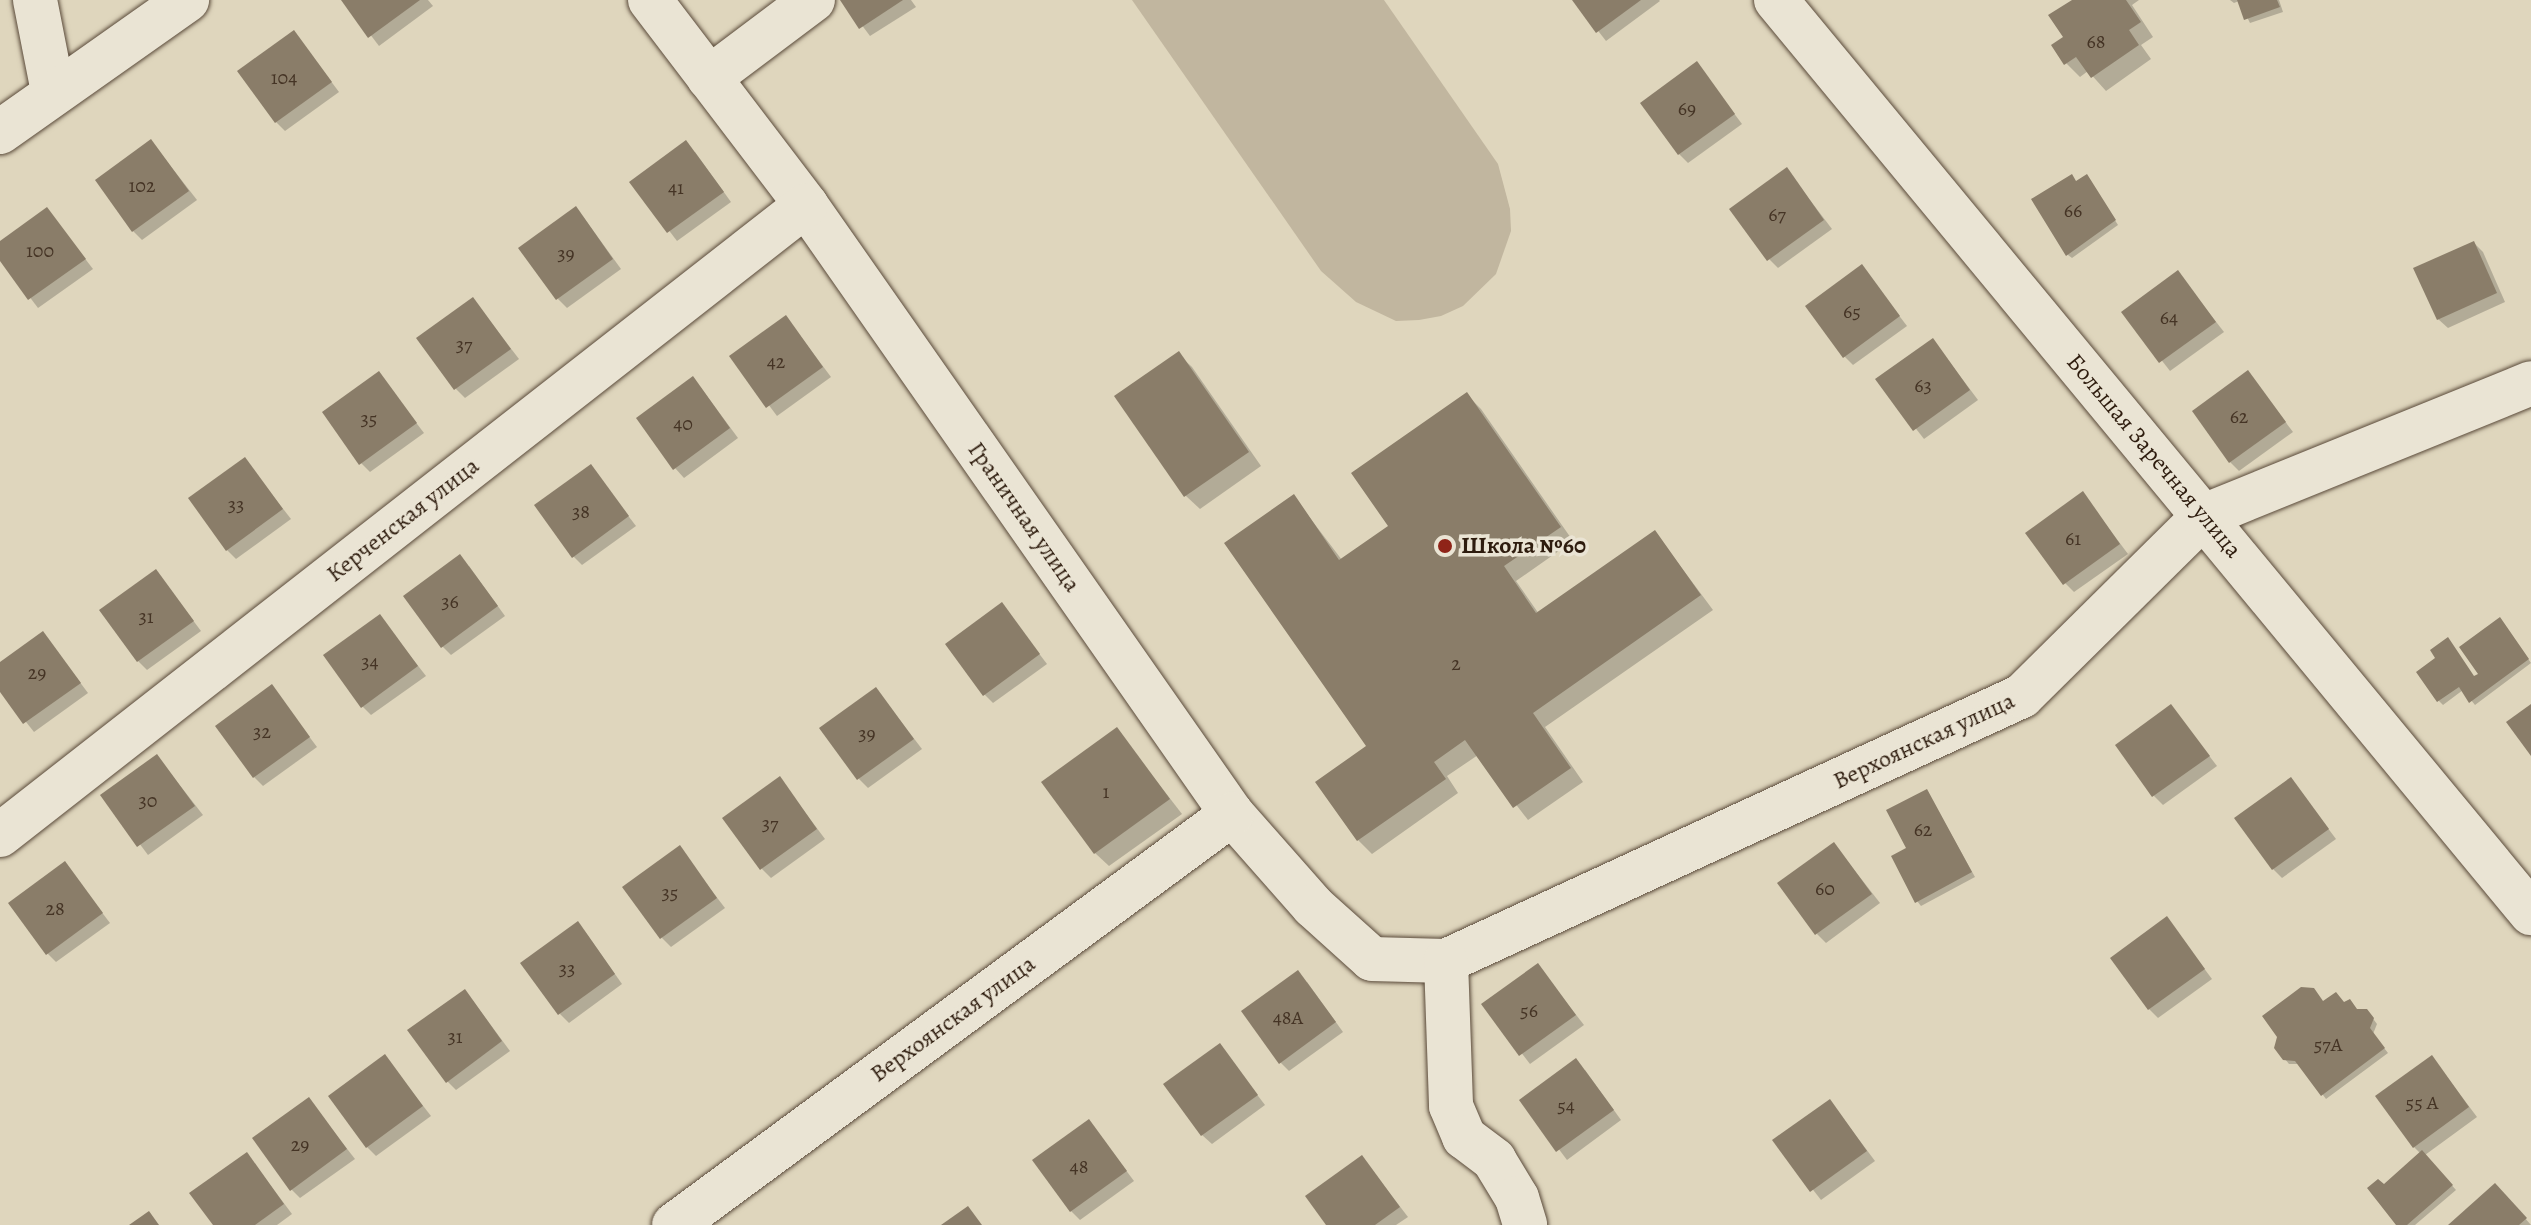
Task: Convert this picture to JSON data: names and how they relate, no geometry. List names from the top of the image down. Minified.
{"streets":{"street":["Большая Заречная улица","Граничная улица","Керченская улица","Верхоянская улица"]},"crossings":[["Большая Заречная улица","Верхоянская улица"],["Граничная улица","Керченская улица"],["Граничная улица","Верхоянская улица"]],"places":["Школа №60"],"house_numbers":["68","104","69","102","41","66","67","100","39","65","64","37","42","63","62","35","40","33","38","61","36","31","34","2","29","32","39","1","30","37","62","60","35","28","33","56","48А","31","57А","55 А","54","29","48"]}
